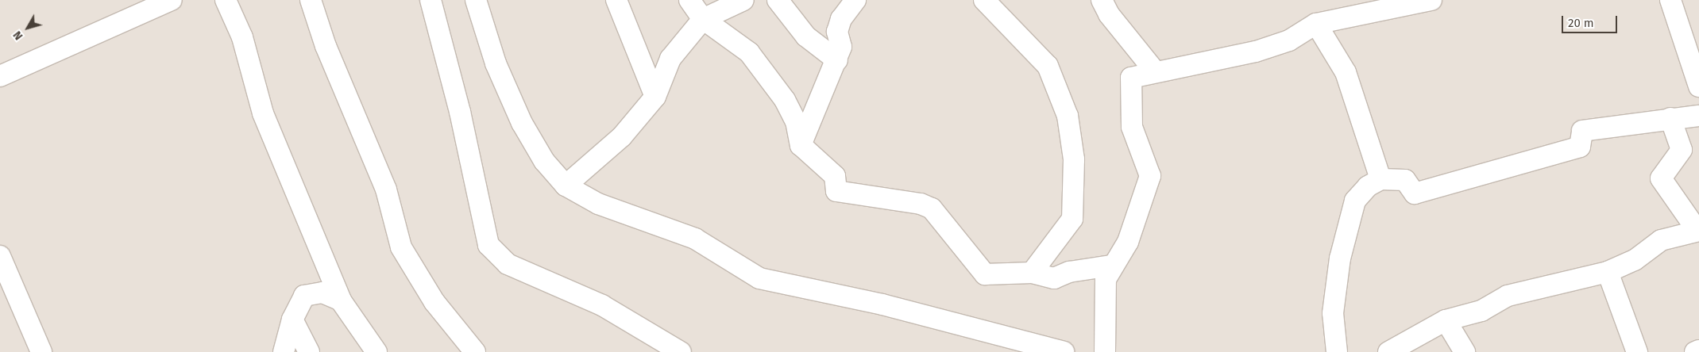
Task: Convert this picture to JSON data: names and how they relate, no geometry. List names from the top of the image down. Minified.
{"scale_bar":"20 m","north":"bottom left"}
